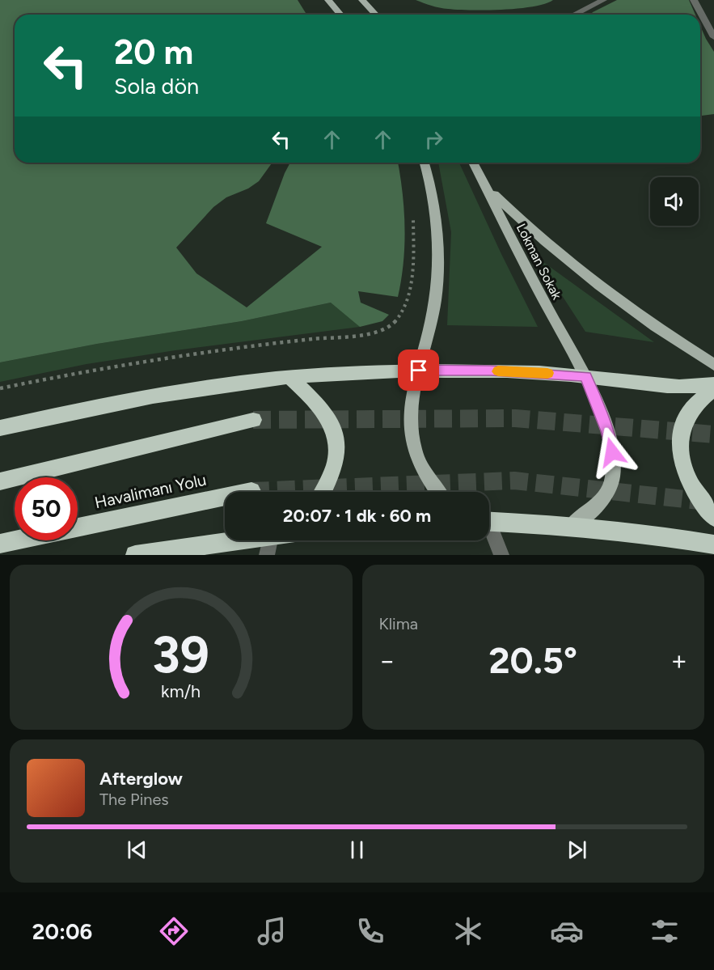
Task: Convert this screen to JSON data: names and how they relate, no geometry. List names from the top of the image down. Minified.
{"streets":{"highway":["Havalimanı Yolu"],"main road":["Lokman Sokak"]},"page":{"turn":["20 m","Sola dön"],"limit":"50","trip":"20:07 · 1 dk · 60 m","tile":"Klima","heat":["−","20.5°","+"],"song":["Afterglow","The Pines"],"tabs":"20:06","gauge":["39","km/h"]}}
